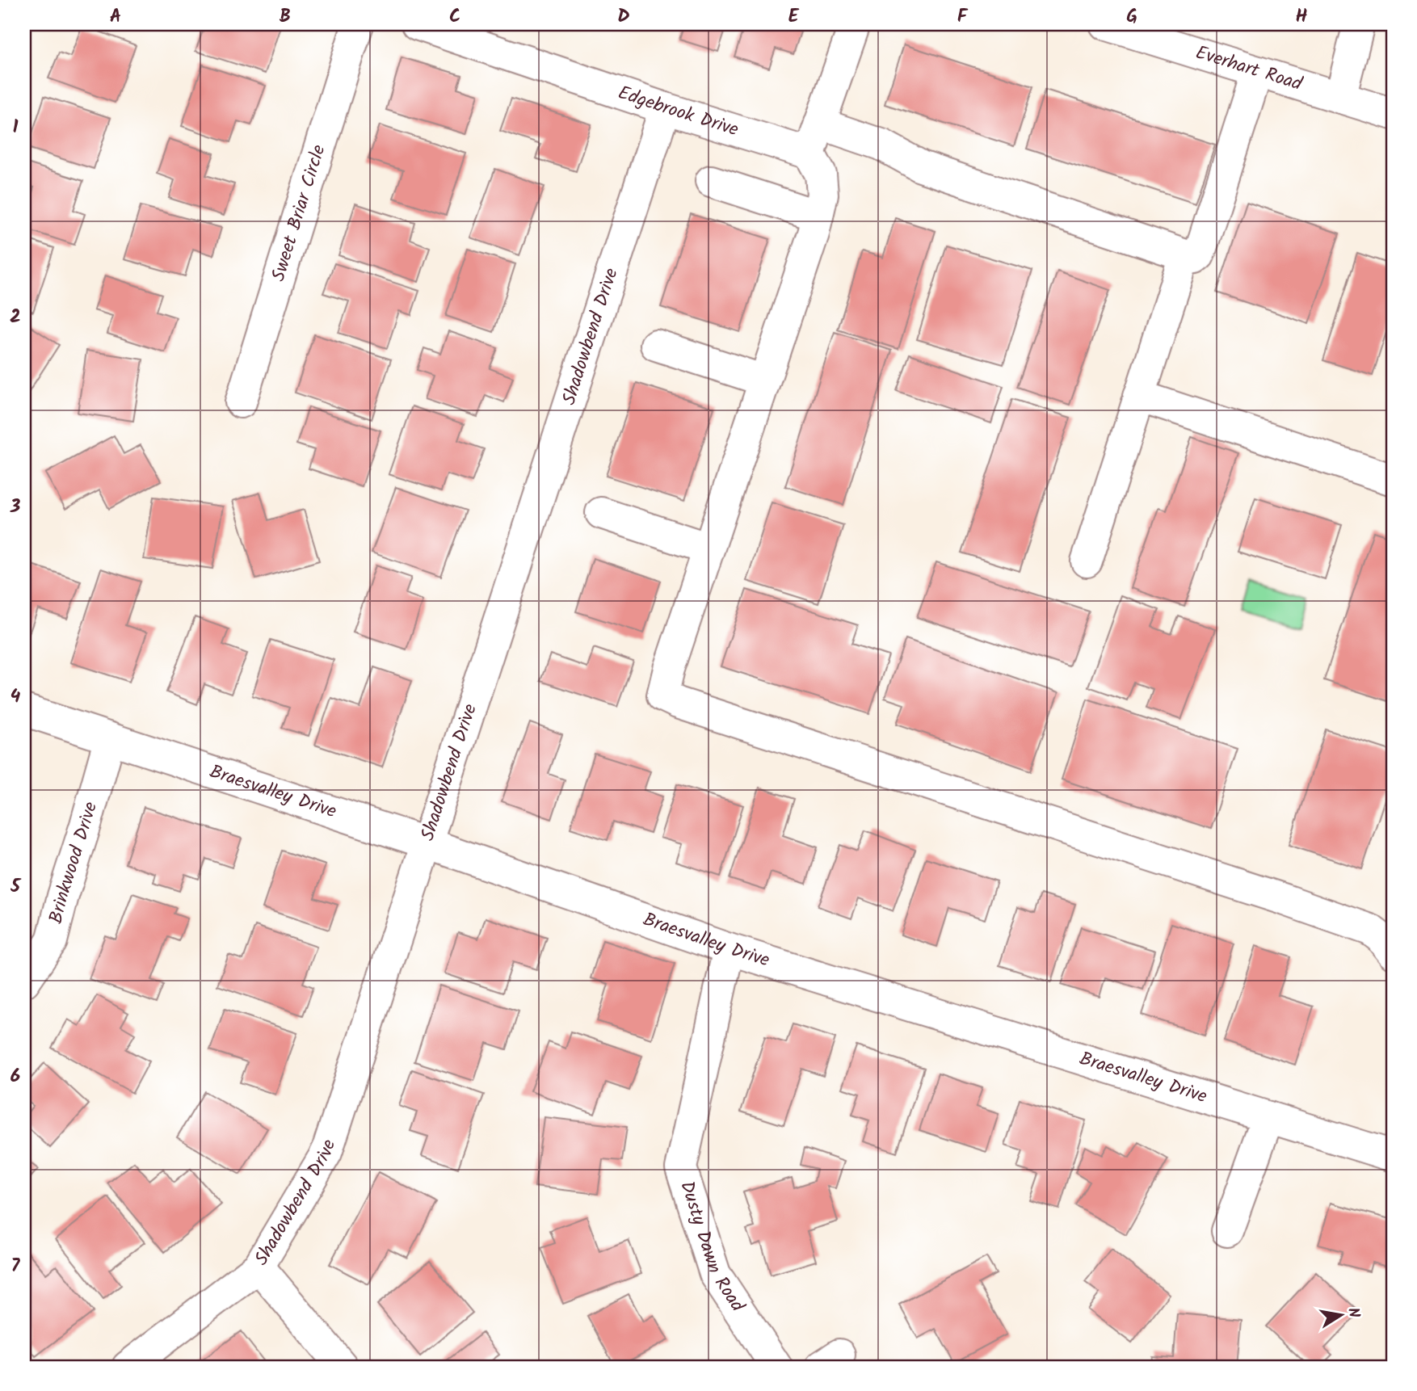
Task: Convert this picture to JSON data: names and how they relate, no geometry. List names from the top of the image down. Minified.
{"streets":{"street":["Everhart Road","Edgebrook Drive","Sweet Briar Circle","Shadowbend Drive","Braesvalley Drive","Brinkwood Drive","Dusty Dawn Road"]},"crossings":[["Edgebrook Drive","Shadowbend Drive"],["Shadowbend Drive","Braesvalley Drive"],["Braesvalley Drive","Brinkwood Drive"],["Braesvalley Drive","Dusty Dawn Road"]],"north":"right","grid":{"columns":["A","B","C","D","E","F","G","H"],"rows":["1","2","3","4","5","6","7"]}}
